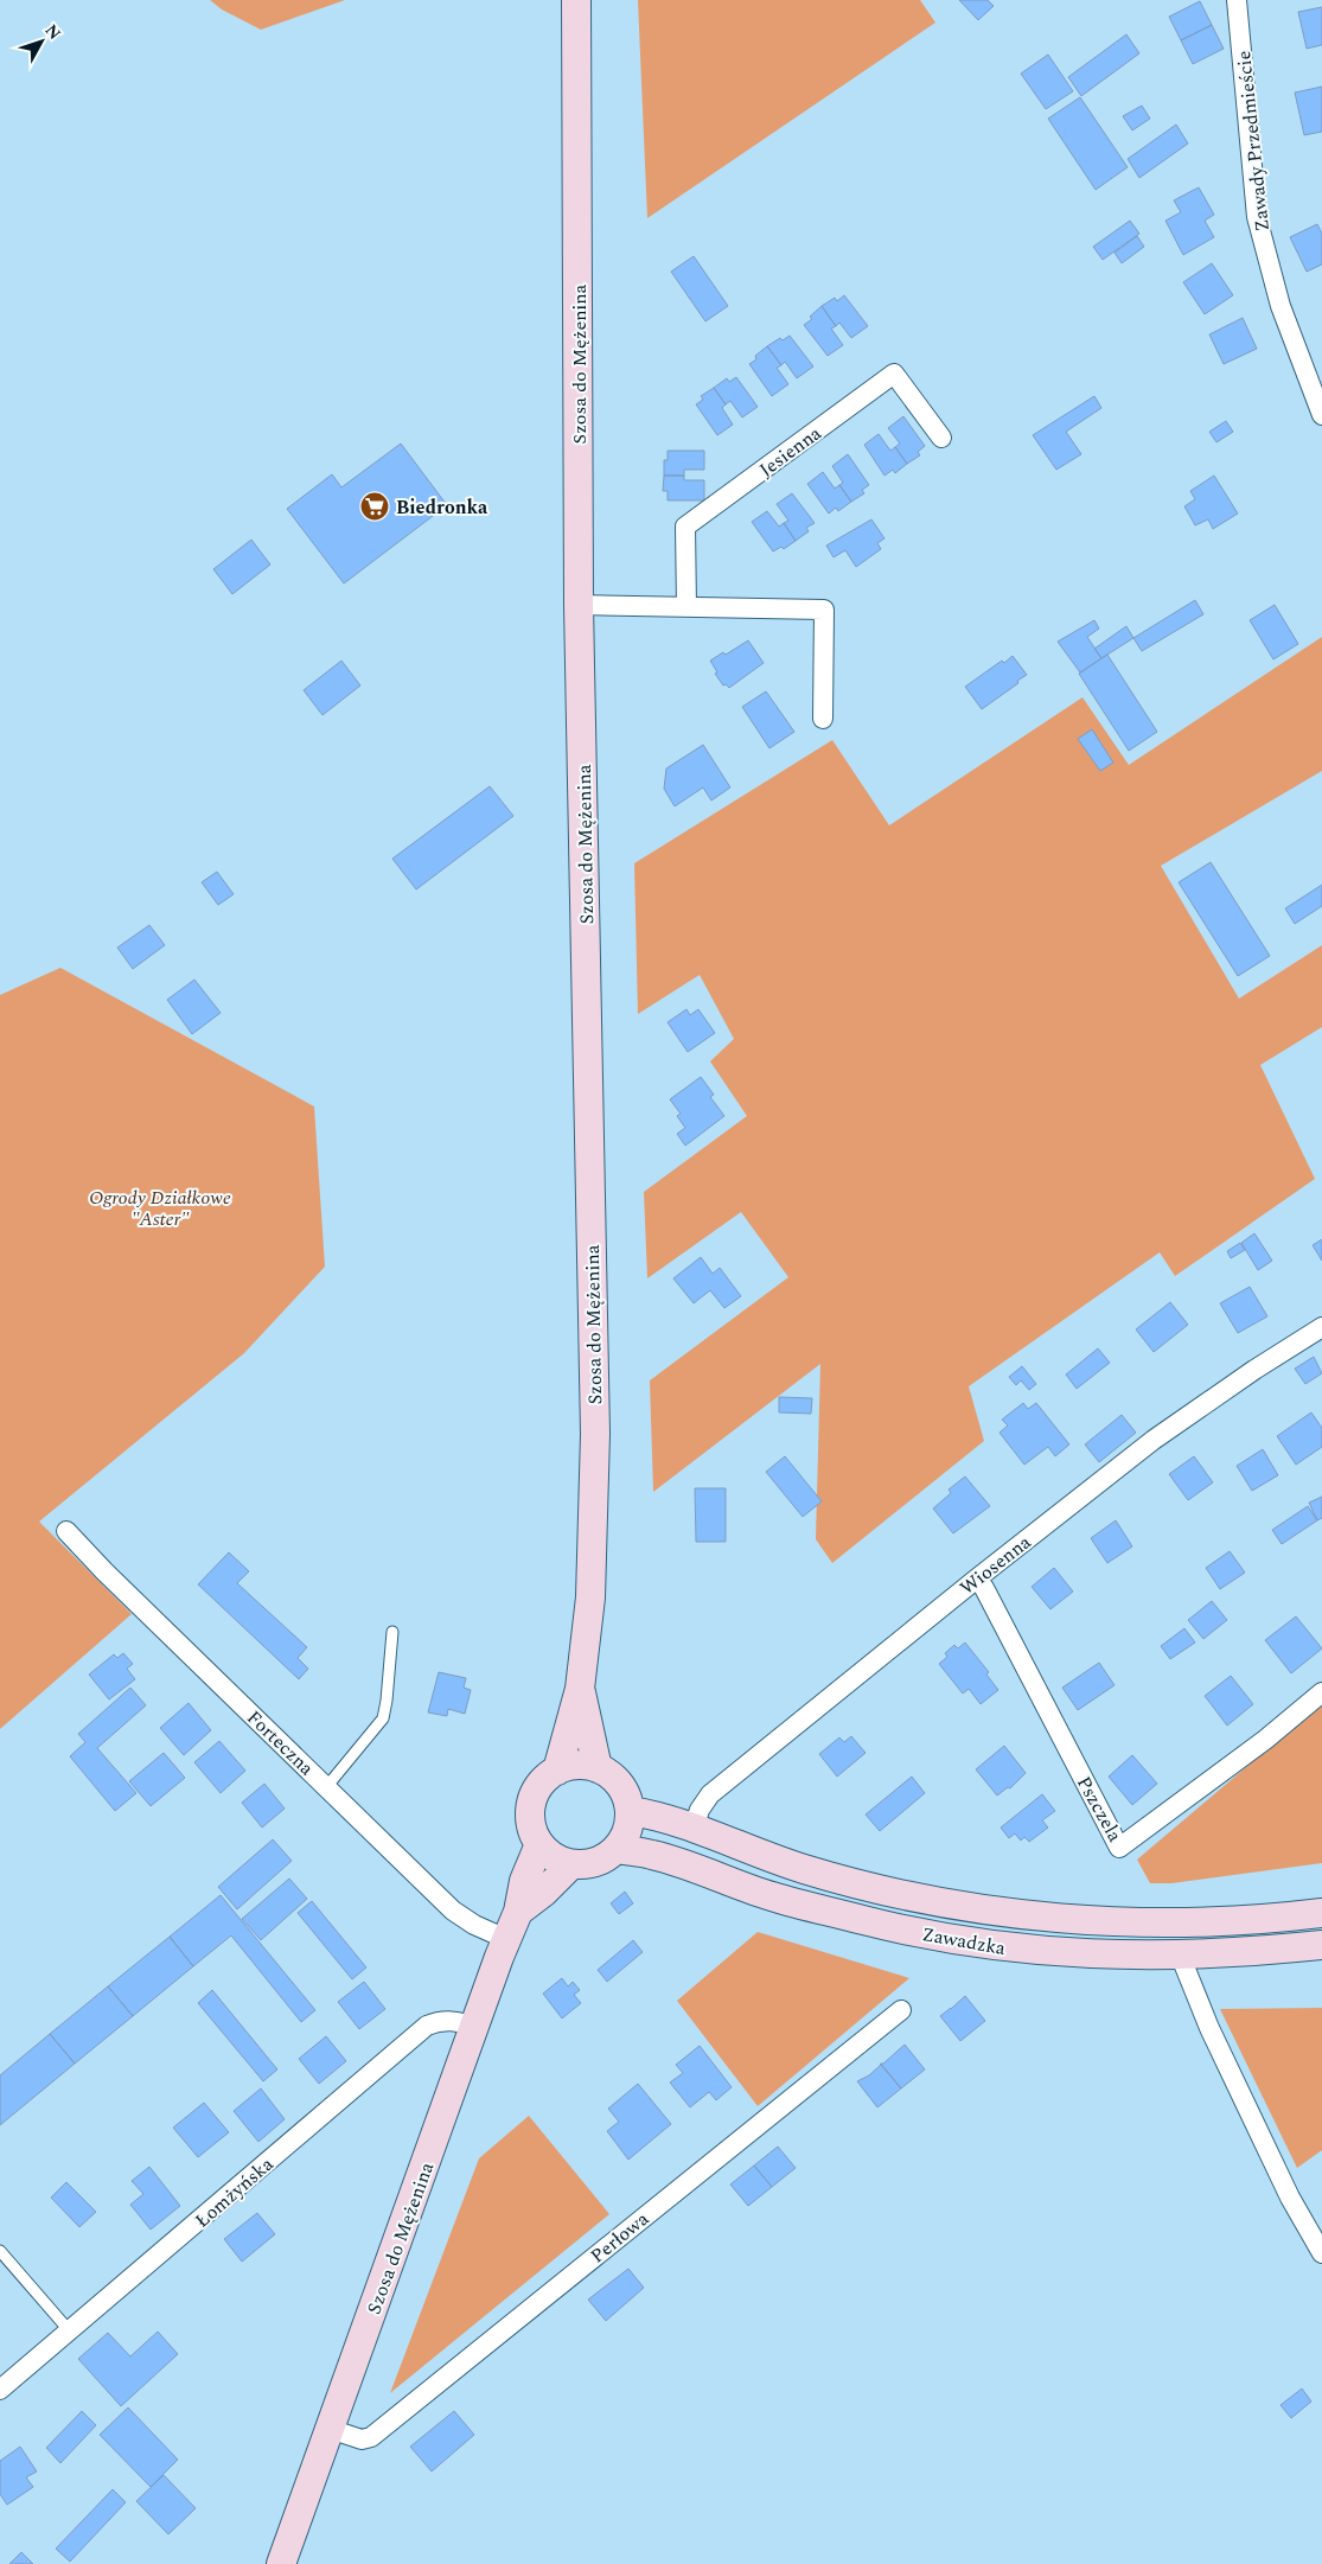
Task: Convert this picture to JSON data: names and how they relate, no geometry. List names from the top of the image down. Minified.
{"streets":{"main road":["Szosa do Mężenina","Zawadzka"],"street":["Zawady Przedmieście","Jesienna","Wiosenna","Forteczna","Pszczela","Łomżyńska","Perłowa"]},"crossings":[["Szosa do Mężenina","Forteczna"],["Szosa do Mężenina","Zawadzka"],["Szosa do Mężenina","Łomżyńska"],["Szosa do Mężenina","Perłowa"],["Wiosenna","Pszczela"],["Wiosenna","Zawadzka"]],"parks":["Ogrody Działkowe \"Aster\""],"places":{"supermarket":["Biedronka"]},"north":"top right"}
